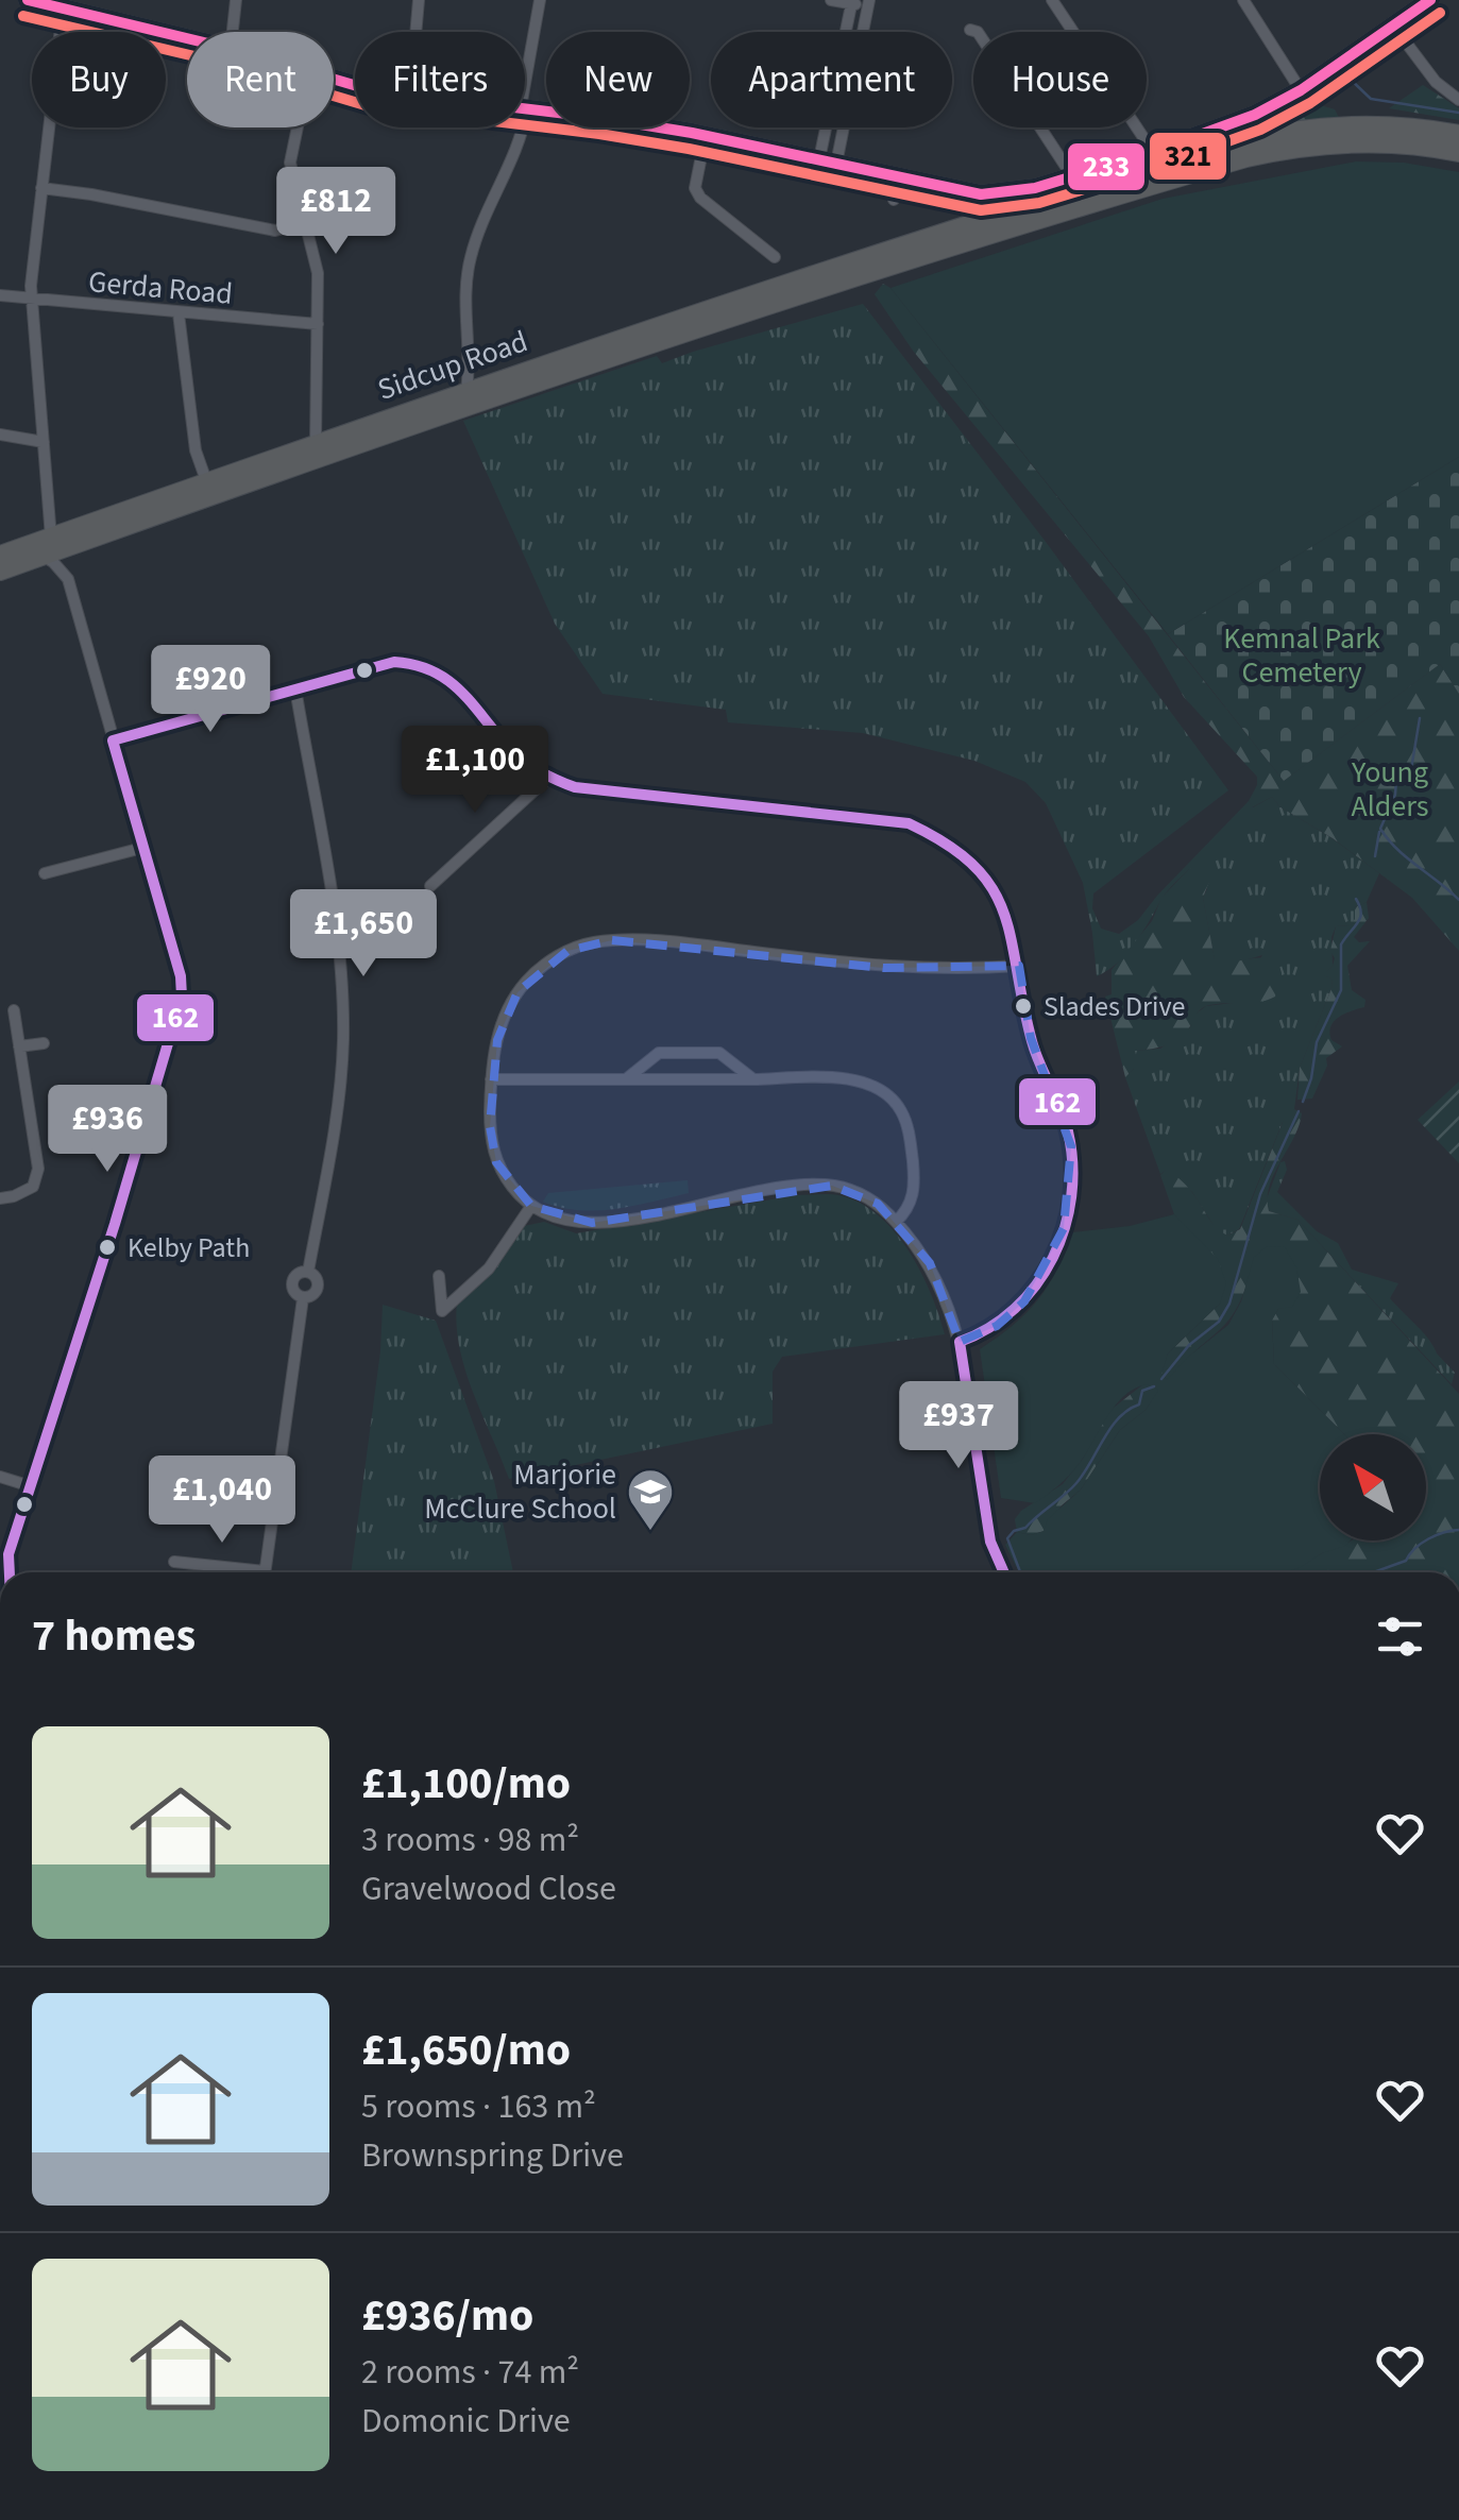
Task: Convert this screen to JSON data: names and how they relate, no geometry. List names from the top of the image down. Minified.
{"streets":{"highway":["Sidcup Road"],"street":["Gerda Road"]},"parks":["Kemnal Park Cemetery","Young Alders"],"places":{"other":["Slades Drive","Kelby Path"],"school or university":["Marjorie McClure School"]},"lines":["transit line 233","transit line 321","transit line 162"],"north":"top left","page":{"chip":["Buy","Rent","Filters","New","Apartment","House"],"price":["£812","£920","£1,100","£1,650","£936","£937","£1,040"],"heading":"7 homes","list":[{"name":"£1,100/mo","note":"3 rooms · 98 m² · Gravelwood Close"},{"name":"£1,650/mo","note":"5 rooms · 163 m² · Brownspring Drive"},{"name":"£936/mo","note":"2 rooms · 74 m² · Domonic Drive"}]}}
